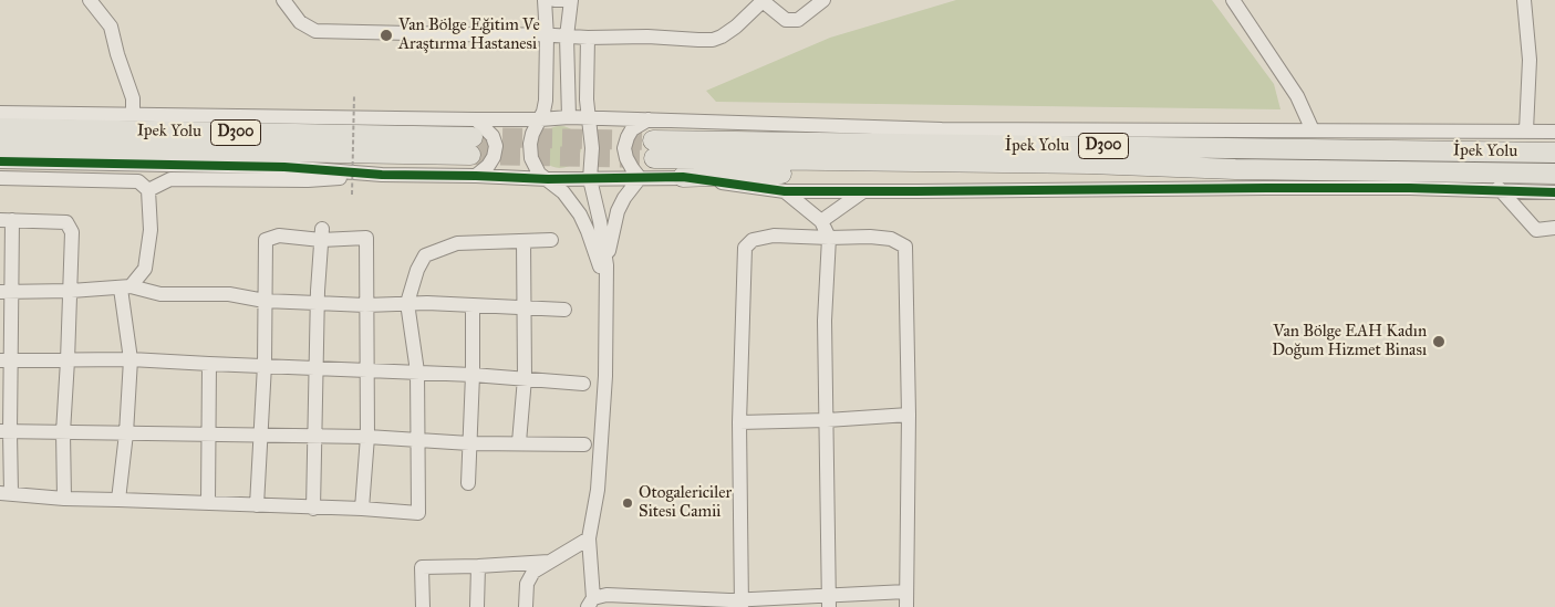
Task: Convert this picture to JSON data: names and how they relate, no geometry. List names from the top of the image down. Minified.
{"streets":{"highway":["Ipek Yolu","D300","İpek Yolu"]},"places":["Van Bölge Eğitim Ve Araştırma Hastanesi","Van Bölge EAH Kadın Doğum Hizmet Binası","Otogalericiler Sitesi Camii"]}
